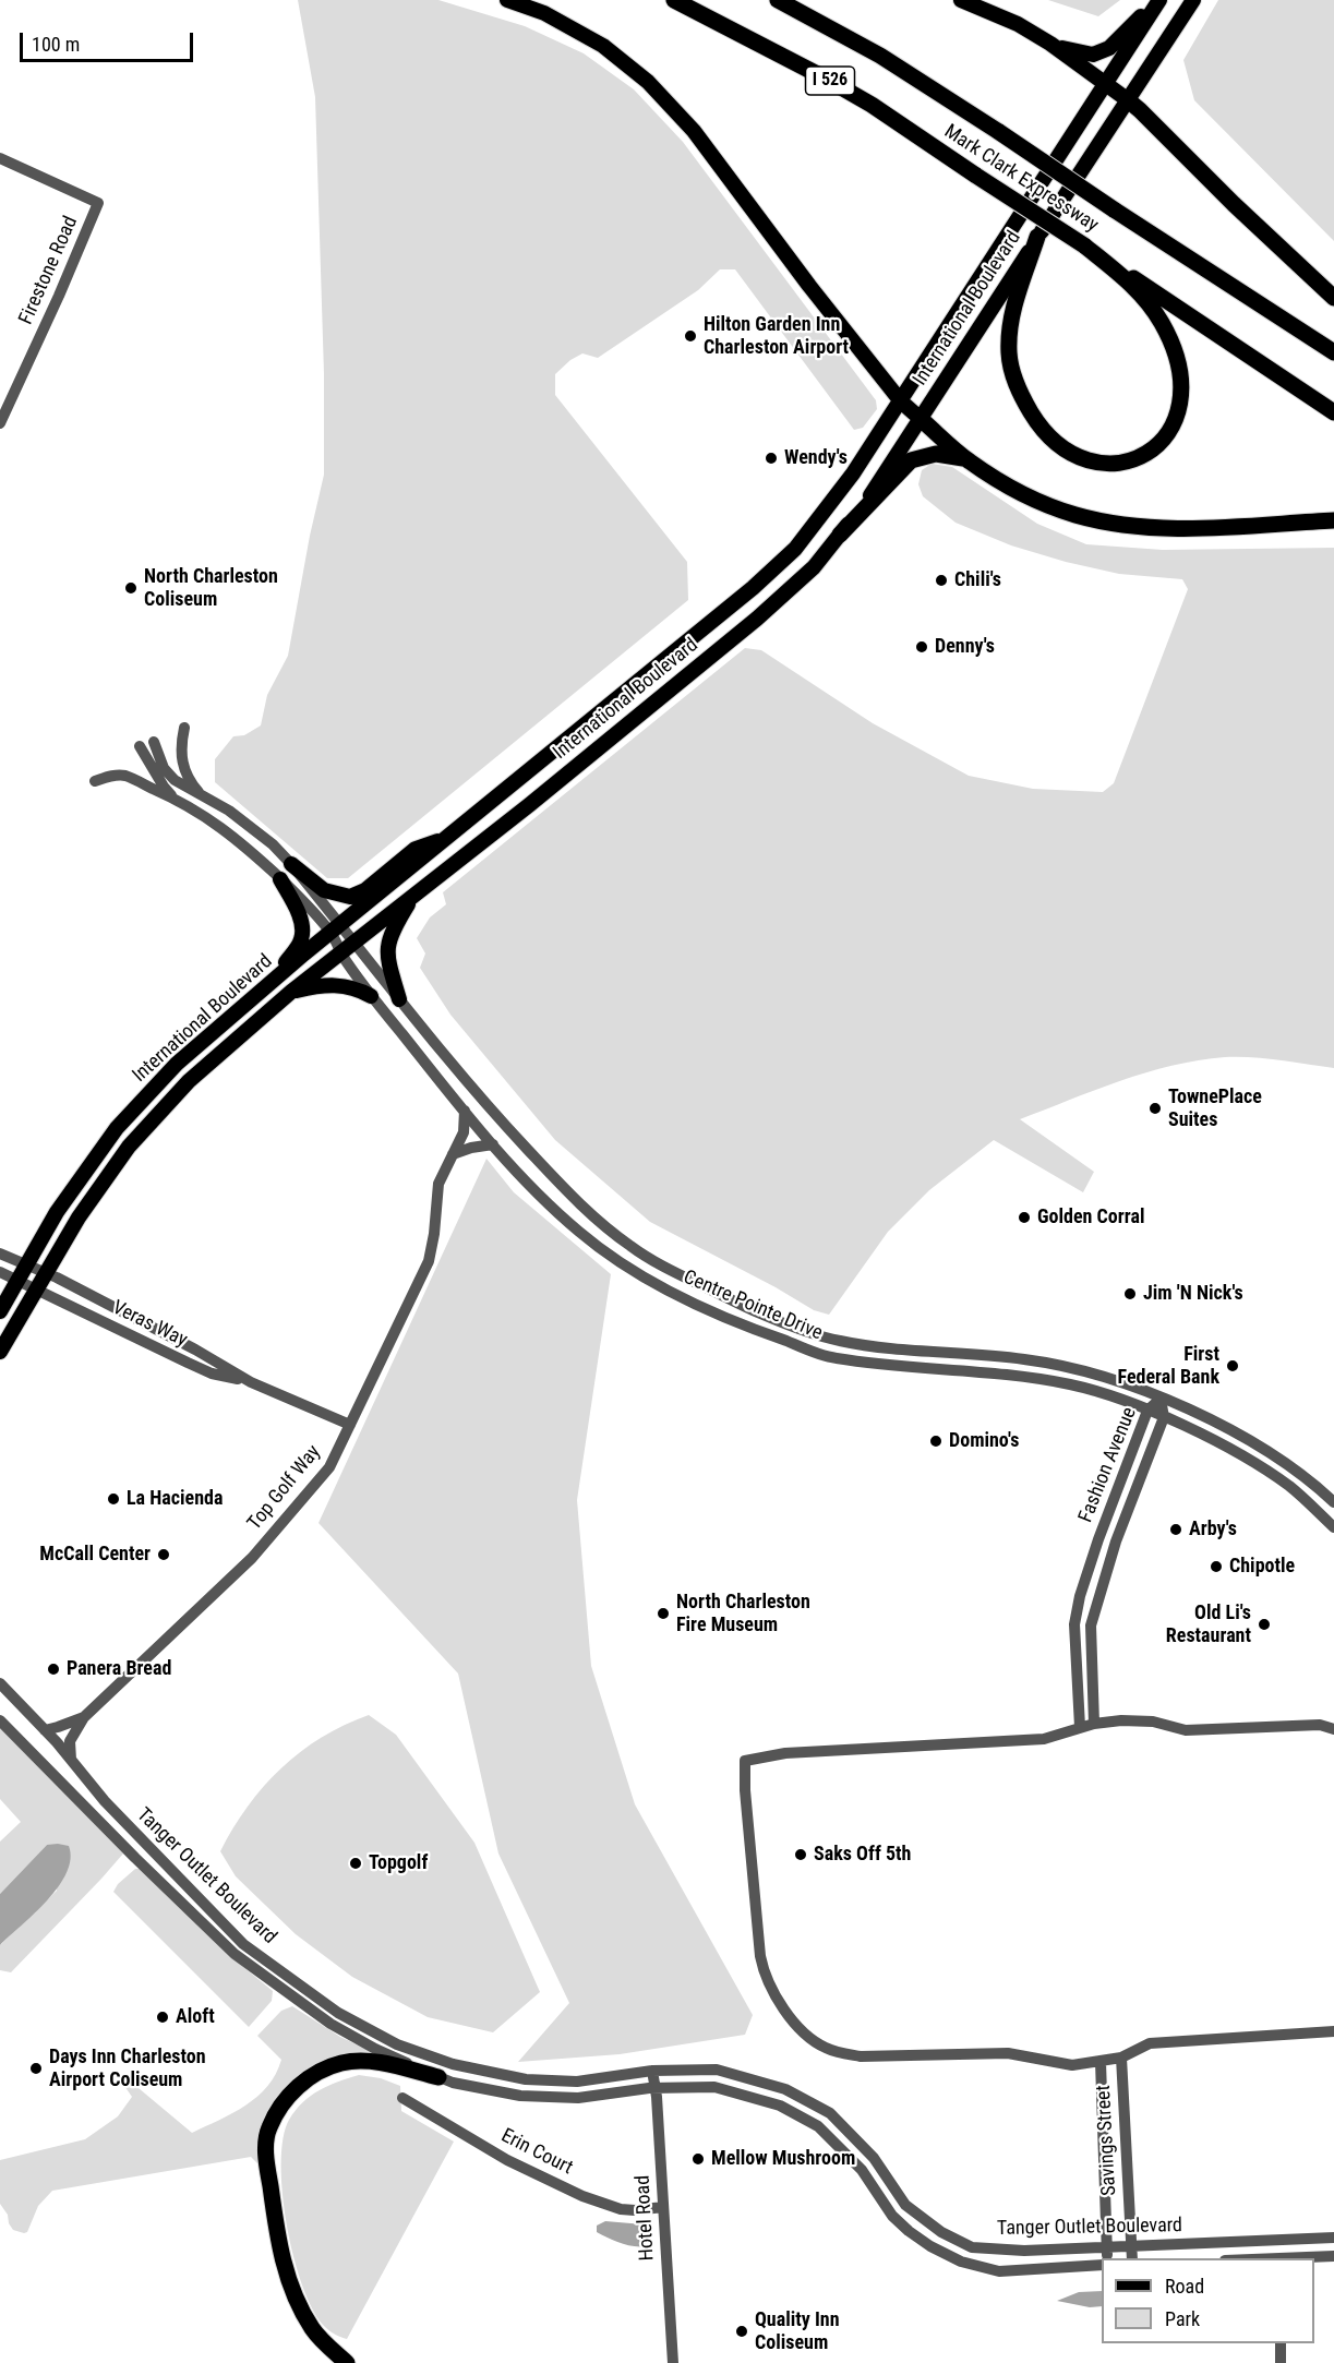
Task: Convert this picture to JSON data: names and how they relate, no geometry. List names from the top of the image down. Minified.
{"streets":{"highway":["I 526","Mark Clark Expressway"],"main road":["International Boulevard"],"street":["Firestone Road","Centre Pointe Drive","Veras Way","Fashion Avenue","Top Golf Way","Tanger Outlet Boulevard","Savings Street","Erin Court","Hotel Road"]},"crossings":[["International Boulevard","Centre Pointe Drive"],["International Boulevard","Veras Way"],["Centre Pointe Drive","Fashion Avenue"],["Centre Pointe Drive","Top Golf Way"],["Veras Way","Top Golf Way"],["Top Golf Way","Tanger Outlet Boulevard"],["Tanger Outlet Boulevard","Savings Street"],["Tanger Outlet Boulevard","Hotel Road"],["Erin Court","Hotel Road"]],"places":["Hilton Garden Inn Charleston Airport","Wendy's","Chili's","North Charleston Coliseum","Denny's","TownePlace Suites","Golden Corral","Jim 'N Nick's","First Federal Bank","Domino's","La Hacienda","Arby's","McCall Center","Chipotle","North Charleston Fire Museum","Old Li's Restaurant","Panera Bread","Saks Off 5th","Topgolf","Aloft","Days Inn Charleston Airport Coliseum","Mellow Mushroom","Quality Inn Coliseum"],"legend":["Road","Park"],"scale_bar":"100 m"}
